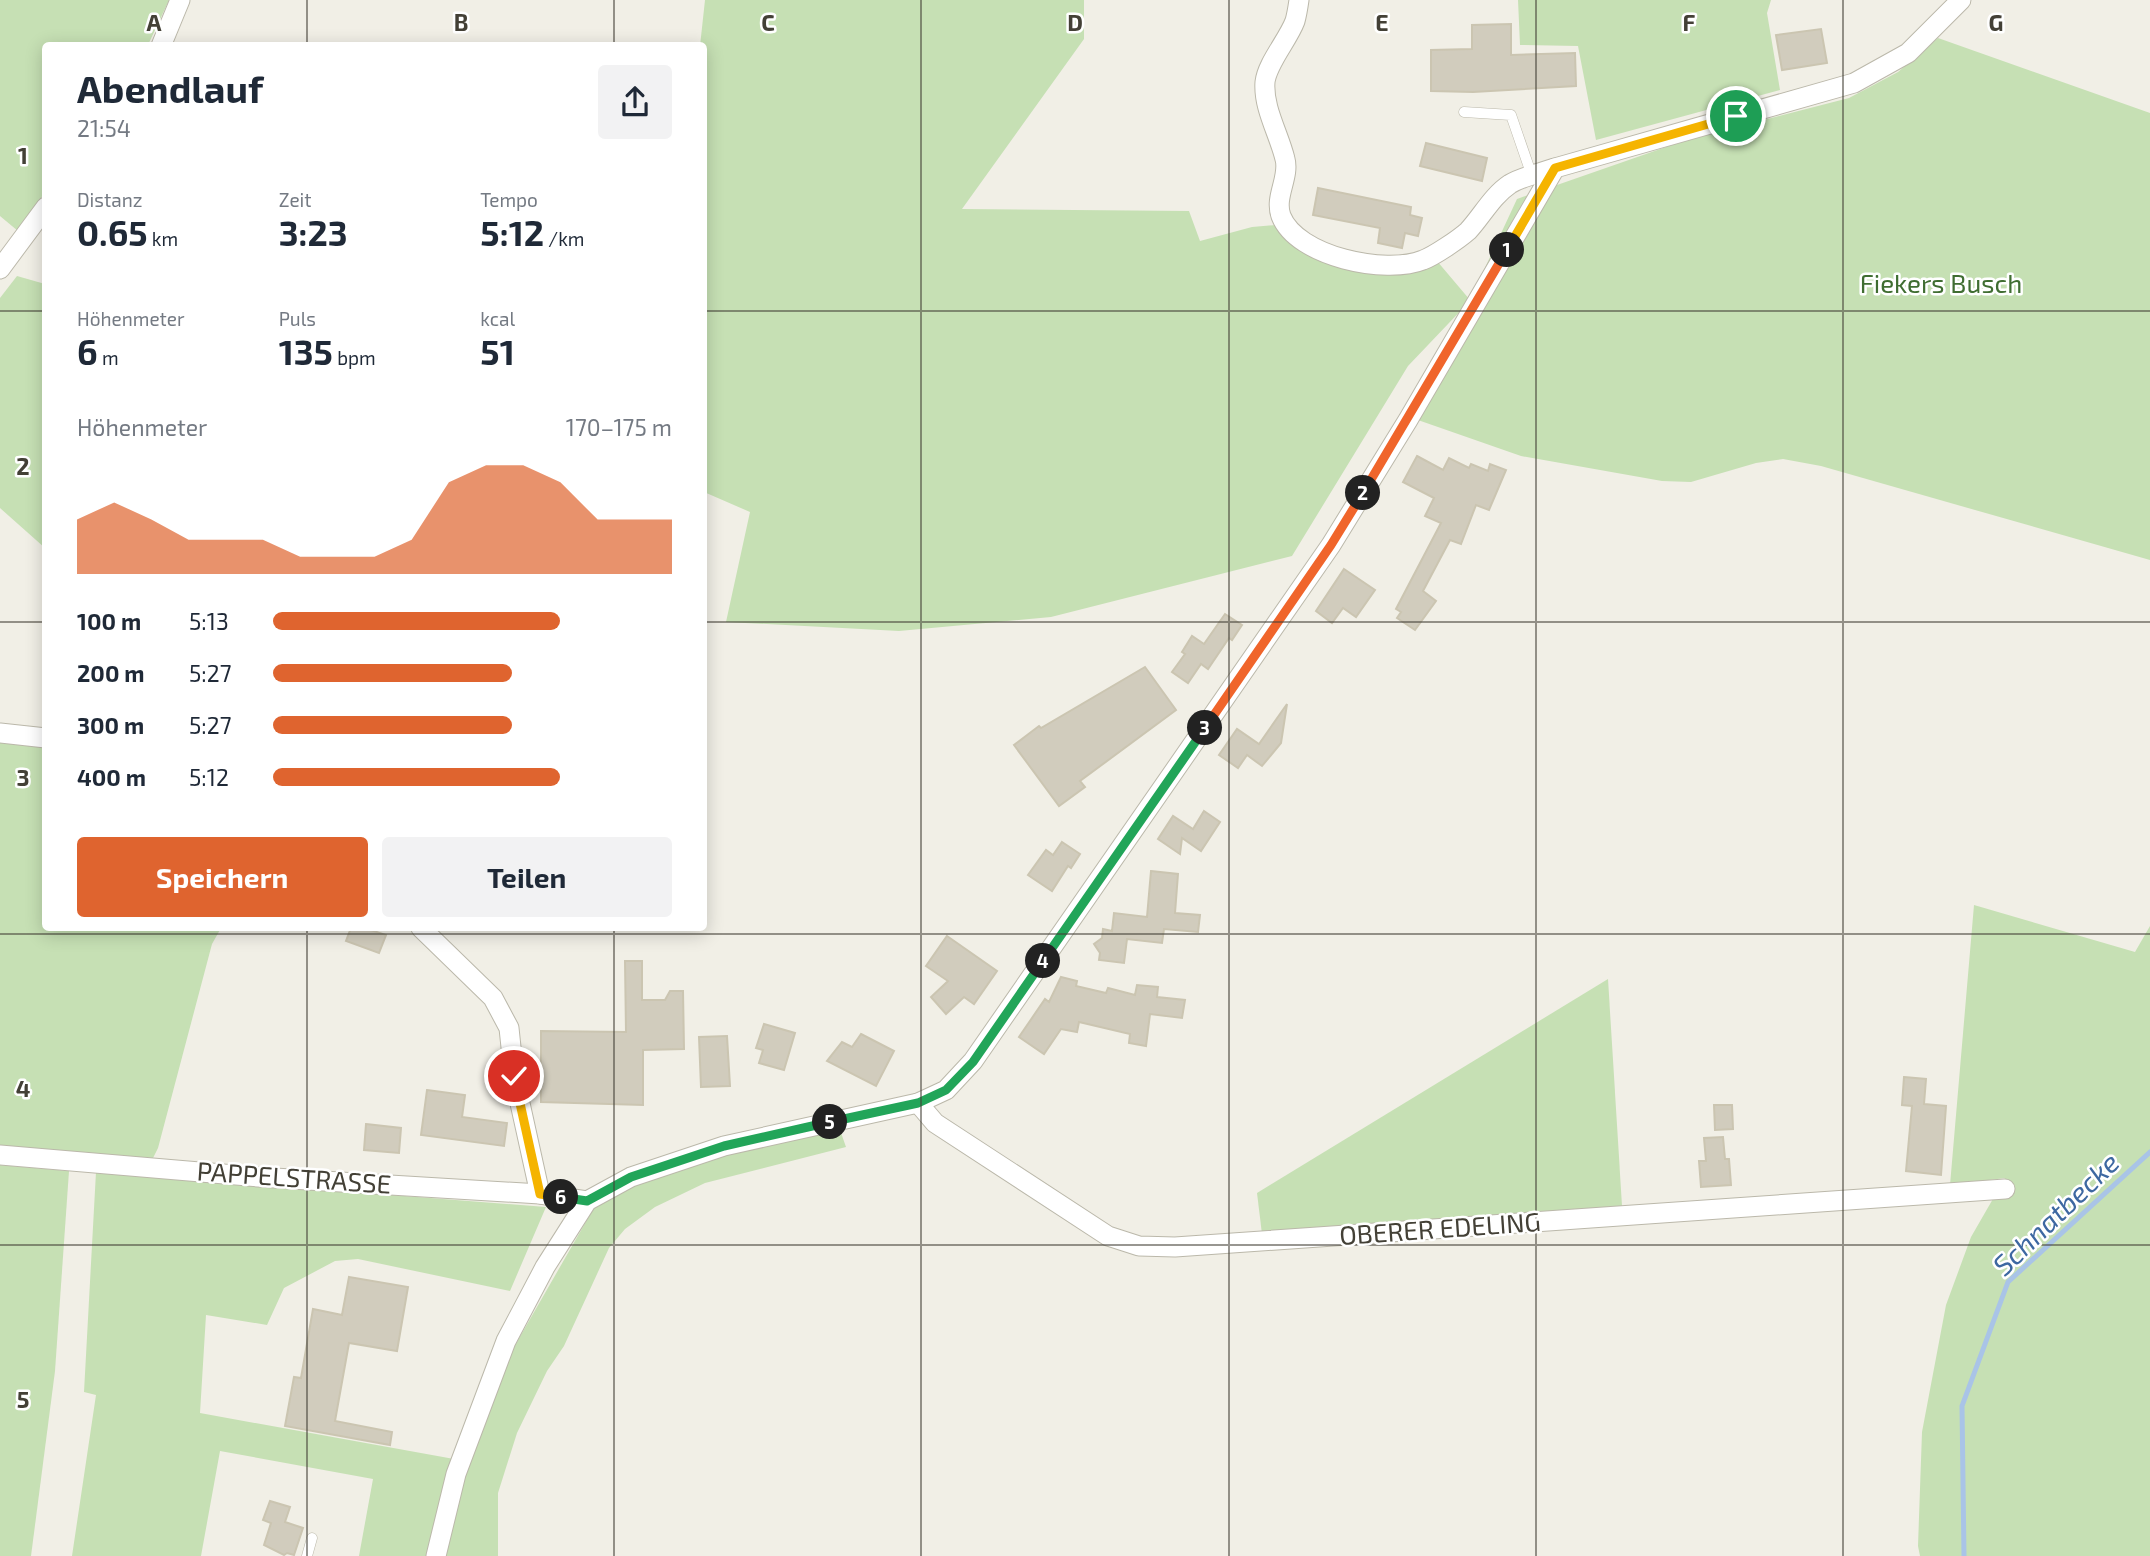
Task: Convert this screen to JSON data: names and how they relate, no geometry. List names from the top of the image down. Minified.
{"streets":{"street":["PAPPELSTRASSE","OBERER EDELING"]},"water":["Schnatbecke"],"parks":["Fiekers Busch"],"page":{"heading":["Abendlauf","21:54"],"stats":[["Distanz","0.65 km"],["Zeit","3:23"],["Tempo","5:12 /km"],["Höhenmeter","6 m"],["Puls","135 bpm"],["kcal","51"]],"pins":["1","2","3","4","5","6"],"chart":["Höhenmeter","170–175 m"],"list":[{"name":"100 m","note":"5:13"},{"name":"200 m","note":"5:27"},{"name":"300 m","note":"5:27"},{"name":"400 m","note":"5:12"}],"buttons":["Speichern","Teilen"]},"grid":{"columns":["A","B","C","D","E","F","G"],"rows":["1","2","3","4","5"]}}
